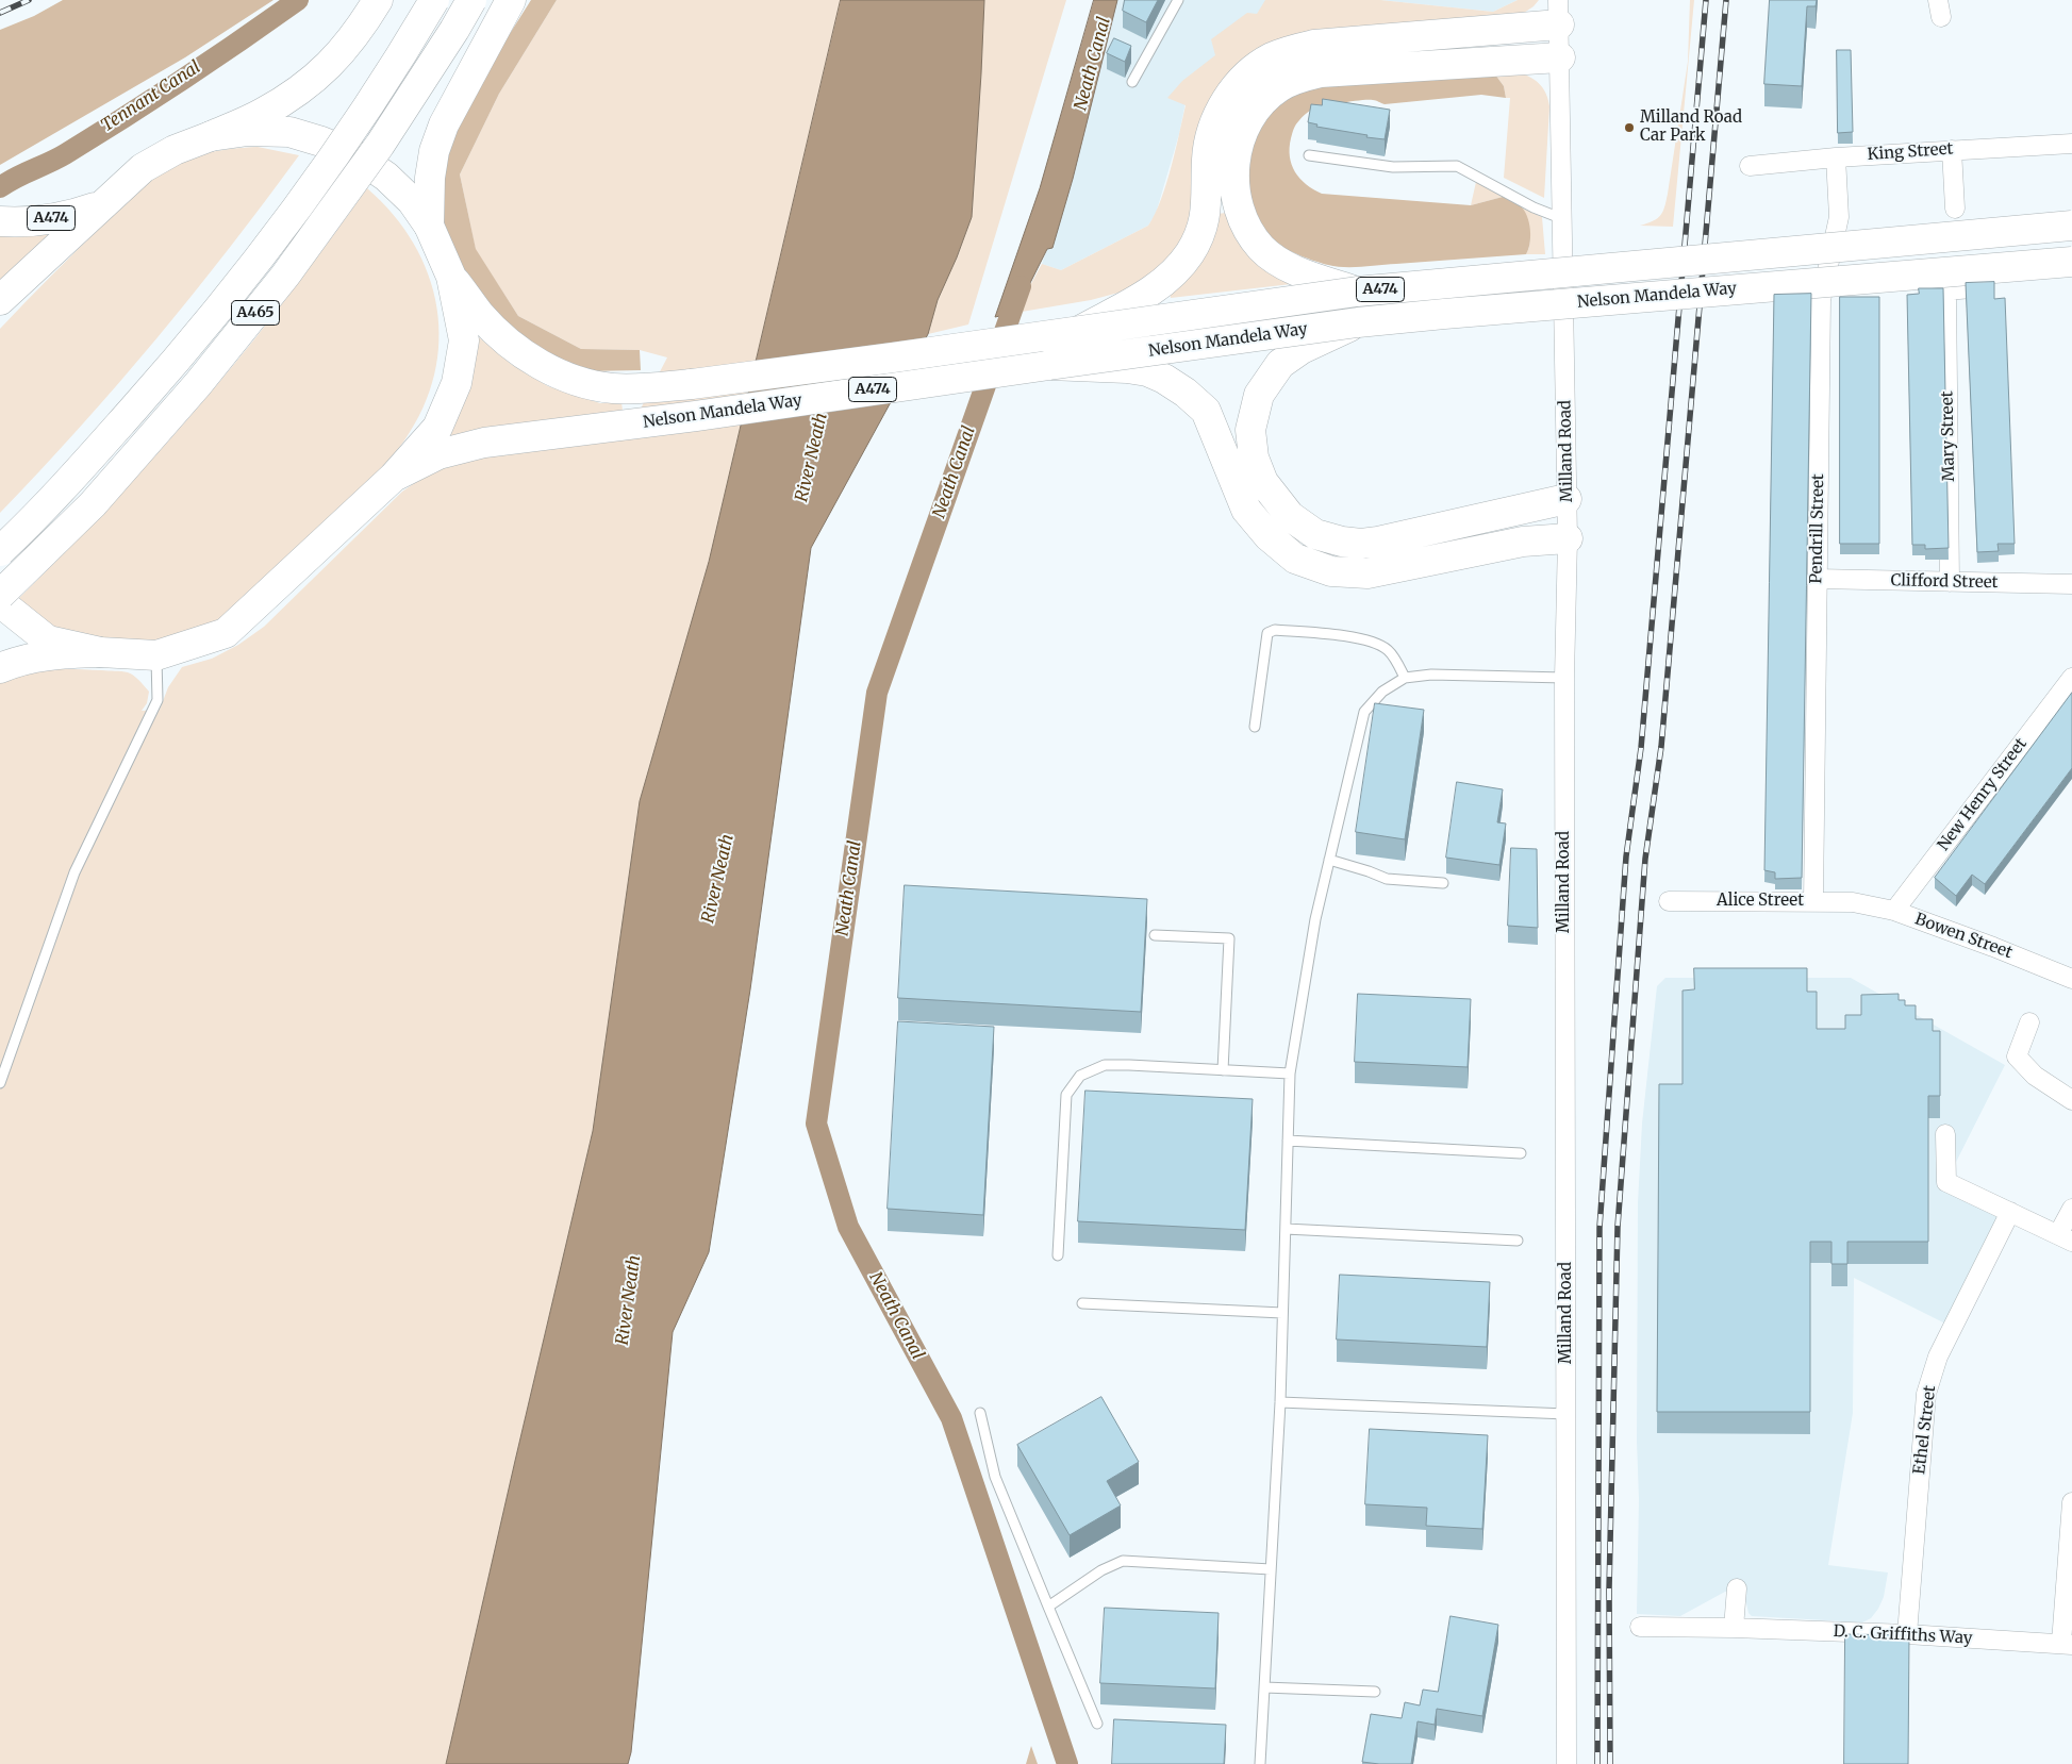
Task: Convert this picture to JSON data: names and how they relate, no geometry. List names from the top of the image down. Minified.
{"streets":{"main road":["A474","Nelson Mandela Way","A465"],"street":["King Street","Mary Street","Milland Road","Pendrill Street","Clifford Street","New Henry Street","Alice Street","Bowen Street","Ethel Street","D. C. Griffiths Way"]},"crossings":[["King Street","Pendrill Street"],["Mary Street","Clifford Street"],["Pendrill Street","Clifford Street"],["Pendrill Street","Alice Street"],["New Henry Street","Bowen Street"],["Alice Street","Bowen Street"],["Ethel Street","D. C. Griffiths Way"]],"water":["Neath Canal","Tennant Canal","River Neath"],"places":["Milland Road Car Park"]}
